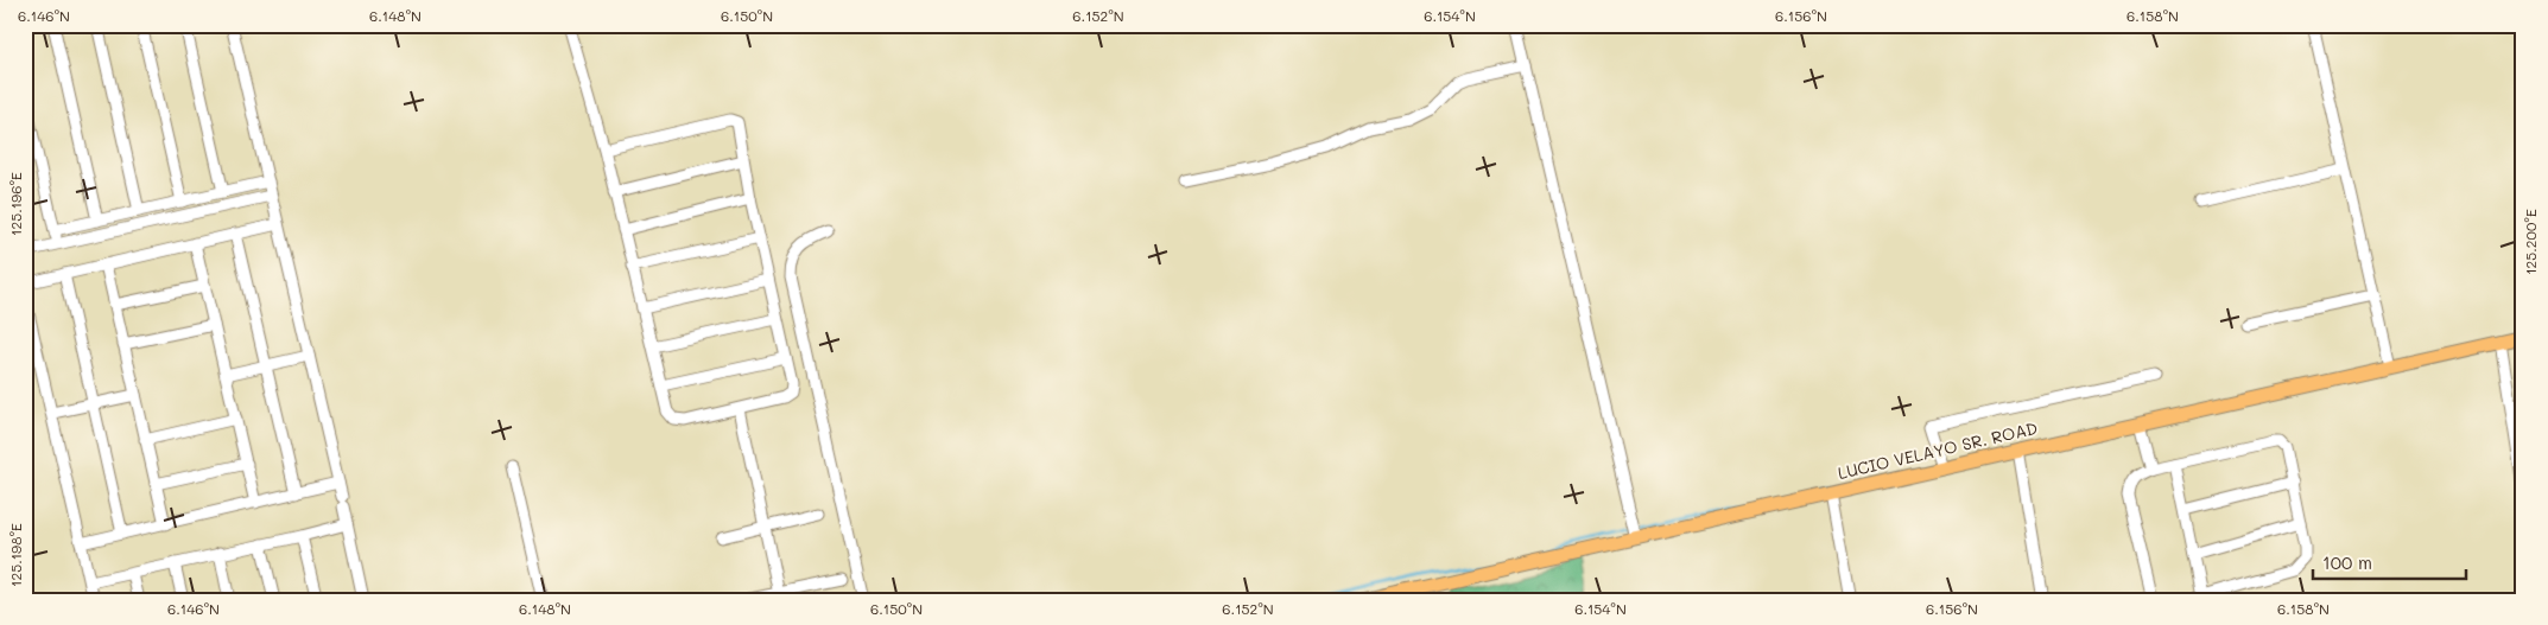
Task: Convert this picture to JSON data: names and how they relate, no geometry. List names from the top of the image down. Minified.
{"streets":{"main road":["LUCIO VELAYO SR. ROAD"]},"scale_bar":"100 m","coordinates":["6.146°N","6.148°N","6.150°N","6.152°N","6.154°N","6.156°N","6.158°N","125.196°E","125.200°E","125.198°E"]}
